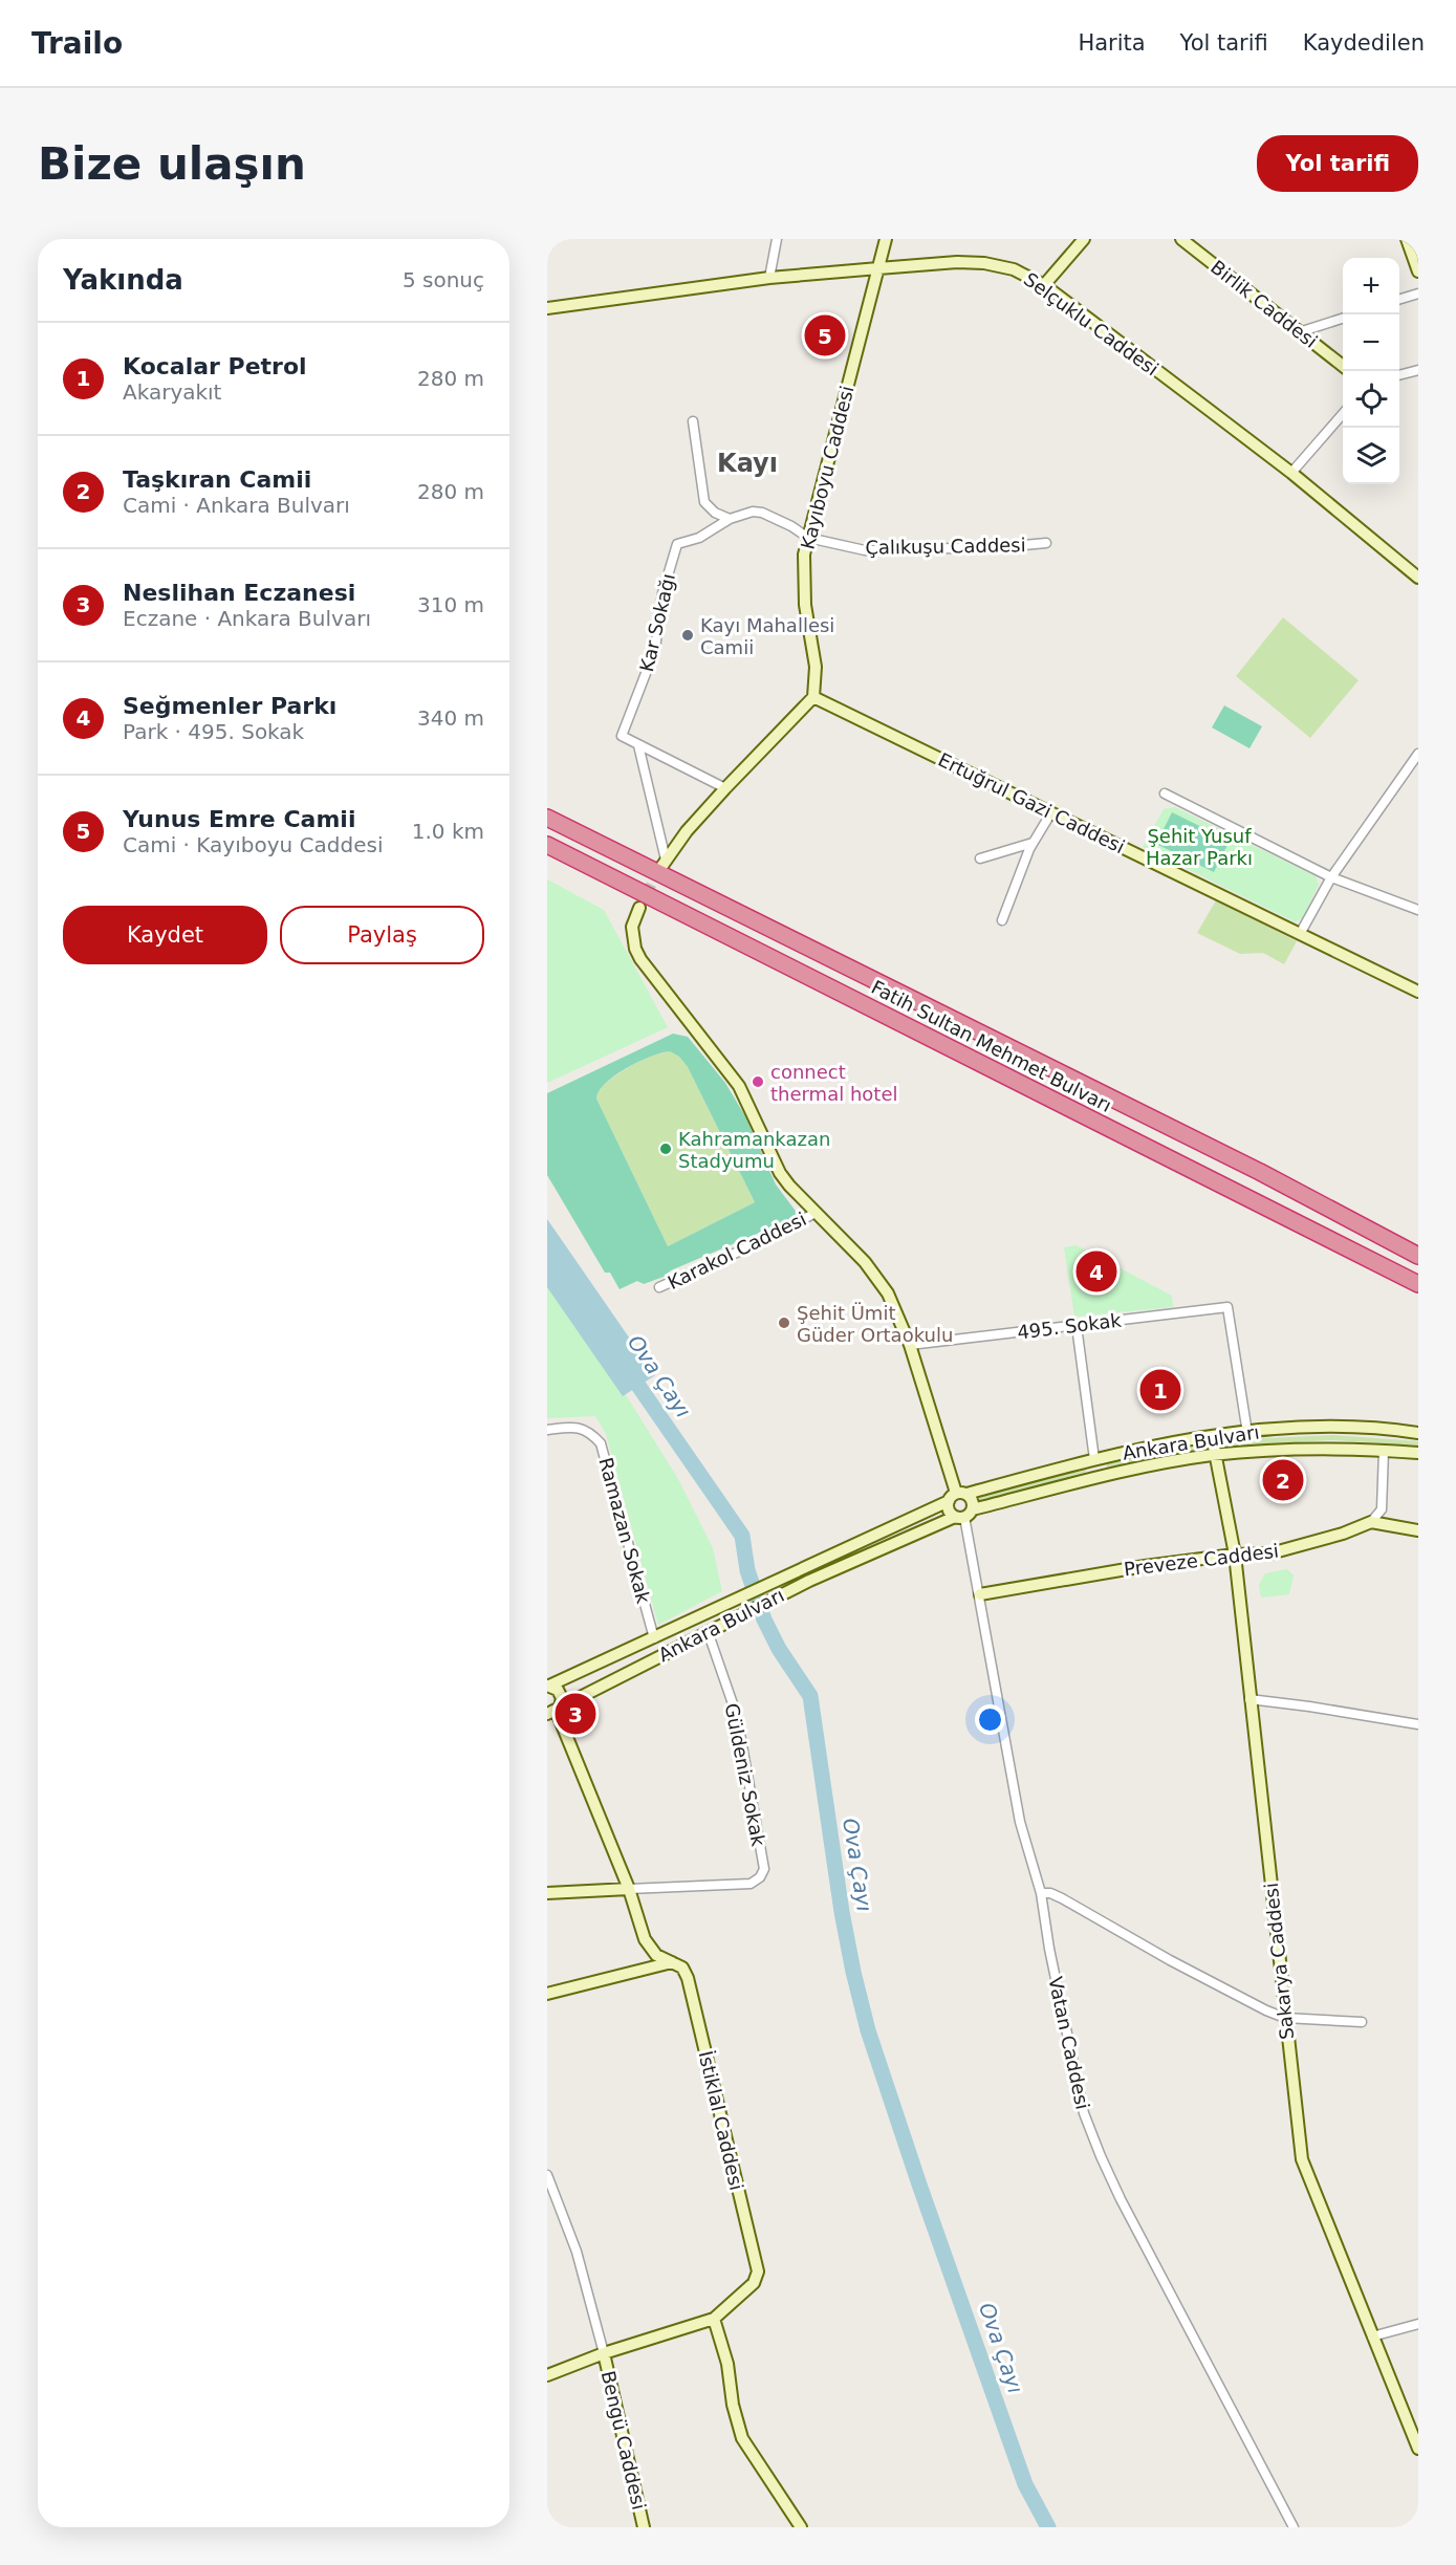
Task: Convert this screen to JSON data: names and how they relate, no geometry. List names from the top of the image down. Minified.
{"streets":{"highway":["Fatih Sultan Mehmet Bulvarı"],"street":["Birlik Caddesi","Selçuklu Caddesi","Kayıboyu Caddesi","Çalıkuşu Caddesi","Kar Sokağı","Ertuğrul Gazi Caddesi","Karakol Caddesi","495. Sokak","Ankara Bulvarı","Ramazan Sokak","Preveze Caddesi","Güldeniz Sokak","Sakarya Caddesi","Vatan Caddesi","İstiklal Caddesi","Bengü Caddesi"]},"crossings":[["Selçuklu Caddesi","Kayıboyu Caddesi"],["Kayıboyu Caddesi","Çalıkuşu Caddesi"],["Kayıboyu Caddesi","Ertuğrul Gazi Caddesi"],["Çalıkuşu Caddesi","Kar Sokağı"],["495. Sokak","Ankara Bulvarı"],["Ankara Bulvarı","Ramazan Sokak"],["Ankara Bulvarı","Güldeniz Sokak"],["Ankara Bulvarı","Sakarya Caddesi"],["Ankara Bulvarı","Vatan Caddesi"],["Ankara Bulvarı","İstiklal Caddesi"],["Preveze Caddesi","Sakarya Caddesi"],["Preveze Caddesi","Vatan Caddesi"],["Güldeniz Sokak","İstiklal Caddesi"]],"districts":["Kayı"],"water":["Ova Çayı"],"parks":["Şehit Yusuf Hazar Parkı"],"places":["Kayı Mahallesi Camii","connect thermal hotel","Kahramankazan Stadyumu","Şehit Ümit Güder Ortaokulu"],"page":{"header":"Trailo","nav":["Harita","Yol tarifi","Kaydedilen"],"buttons":["Yol tarifi",["Kaydet","Paylaş"]],"title":"Bize ulaşın","heading":["Yakında","5 sonuç"],"map_buttons":["+","−"],"pins":["5","4","1","2","3"],"list":[{"mark":"1","name":"Kocalar Petrol","note":"Akaryakıt","value":"280 m"},{"mark":"2","name":"Taşkıran Camii","note":"Cami · Ankara Bulvarı","value":"280 m"},{"mark":"3","name":"Neslihan Eczanesi","note":"Eczane · Ankara Bulvarı","value":"310 m"},{"mark":"4","name":"Seğmenler Parkı","note":"Park · 495. Sokak","value":"340 m"},{"mark":"5","name":"Yunus Emre Camii","note":"Cami · Kayıboyu Caddesi","value":"1.0 km"}]}}
